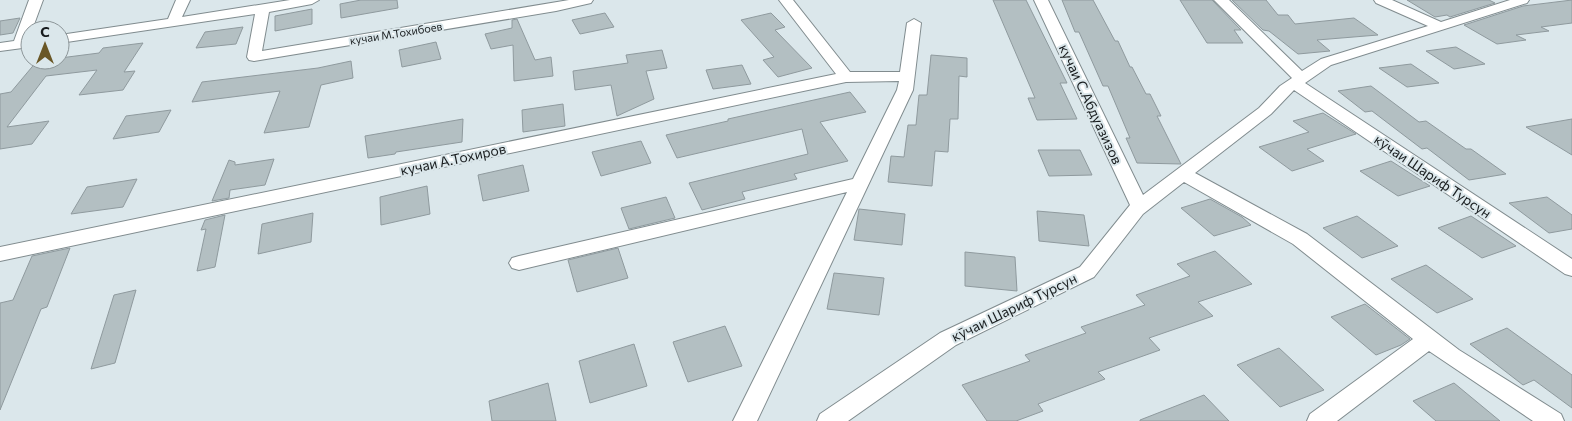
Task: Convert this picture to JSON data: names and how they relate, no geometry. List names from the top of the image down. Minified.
{"streets":{"street":["кучаи М.Тохибоев","кучаи С.Абдуазизов","кучаи А.Тохиров","кӯчаи Шариф Турсун"]},"crossings":[["кучаи С.Абдуазизов","кӯчаи Шариф Турсун"]],"north":"top"}
